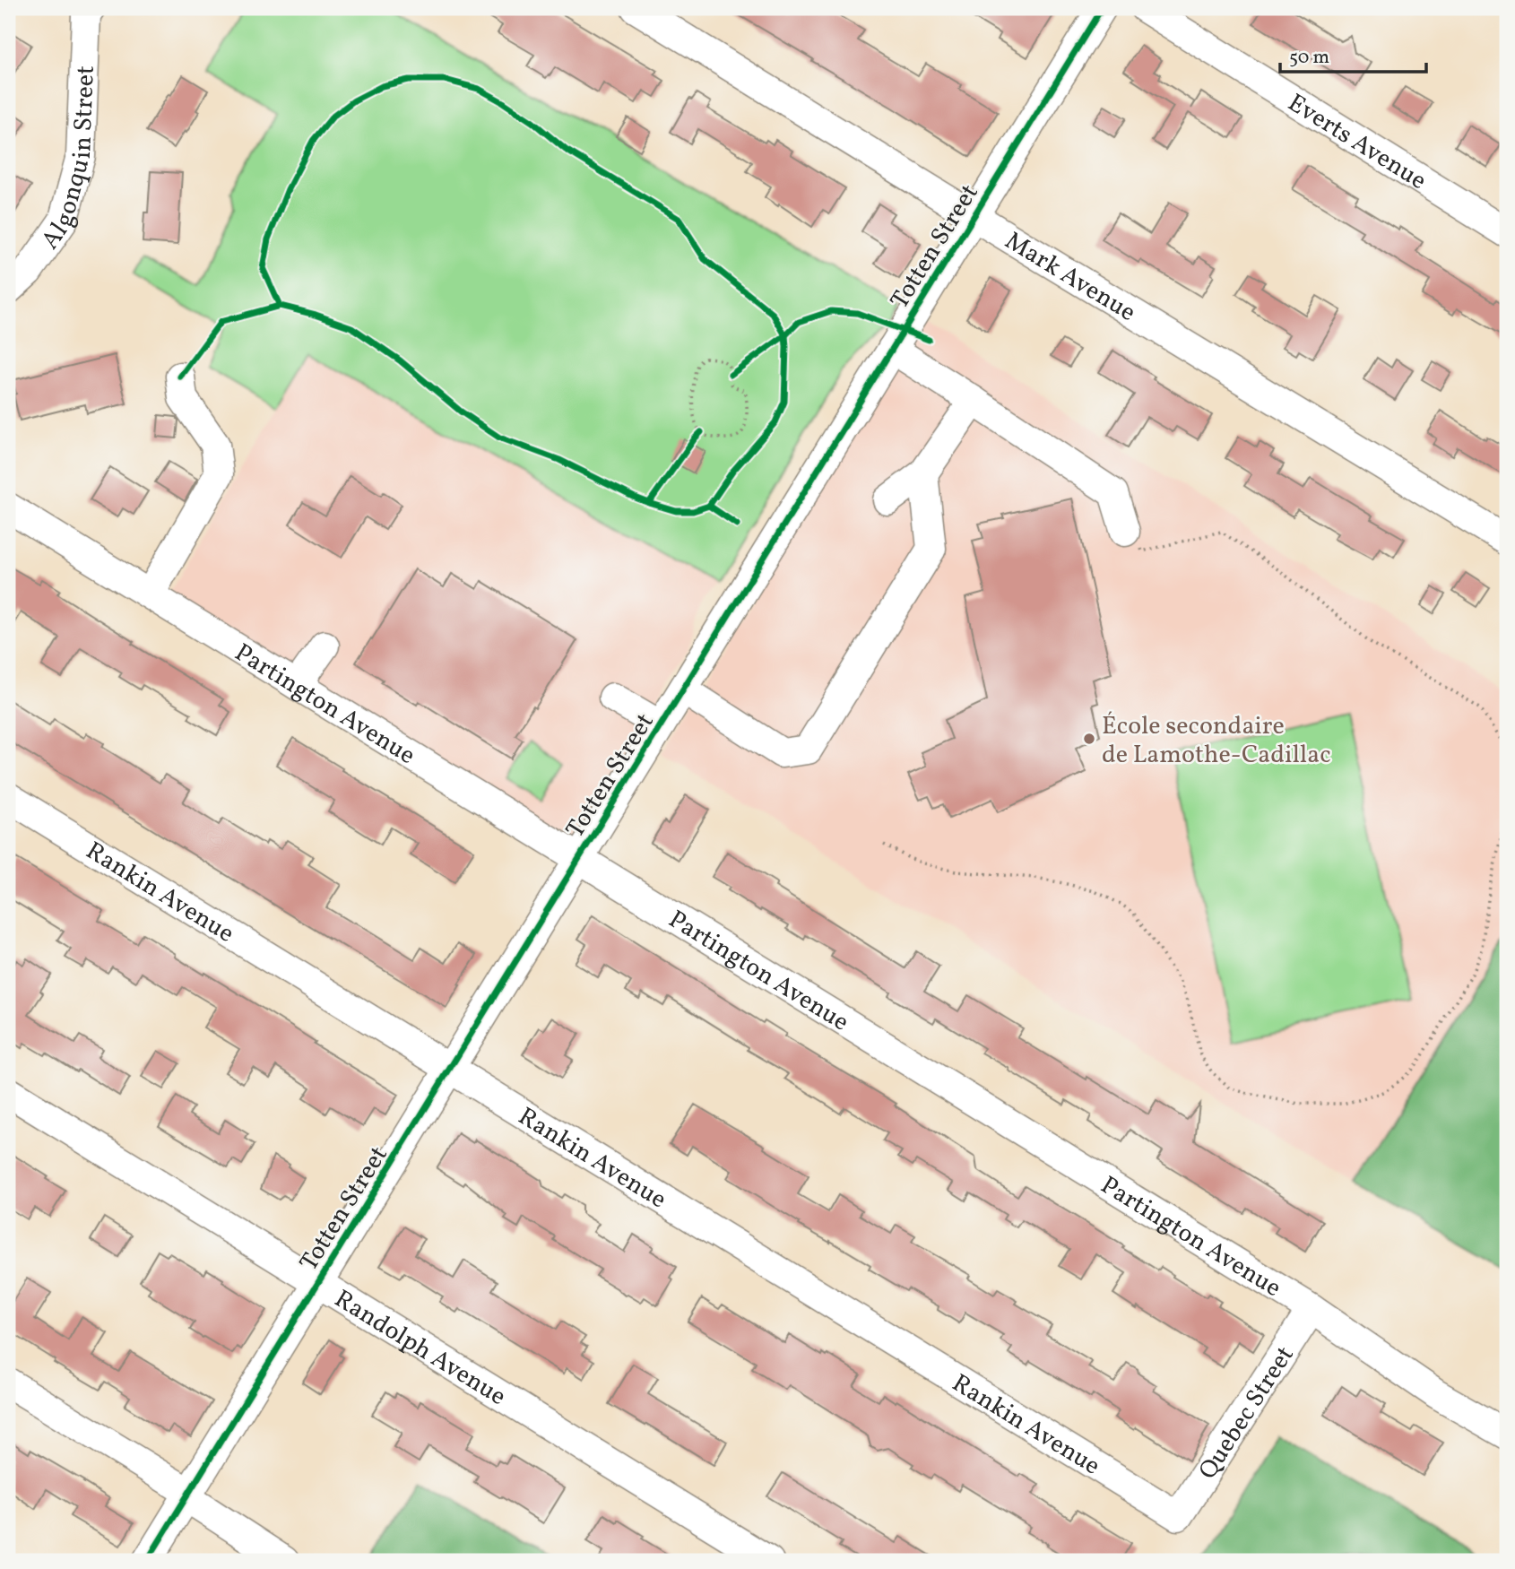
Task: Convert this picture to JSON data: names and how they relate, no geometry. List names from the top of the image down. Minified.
{"streets":{"street":["Everts Avenue","Algonquin Street","Totten Street","Mark Avenue","Partington Avenue","Rankin Avenue","Randolph Avenue","Quebec Street"]},"crossings":[["Totten Street","Mark Avenue"],["Totten Street","Partington Avenue"],["Totten Street","Rankin Avenue"],["Totten Street","Randolph Avenue"],["Partington Avenue","Quebec Street"],["Rankin Avenue","Quebec Street"]],"places":["École secondaire de Lamothe-Cadillac"],"scale_bar":"50 m"}
